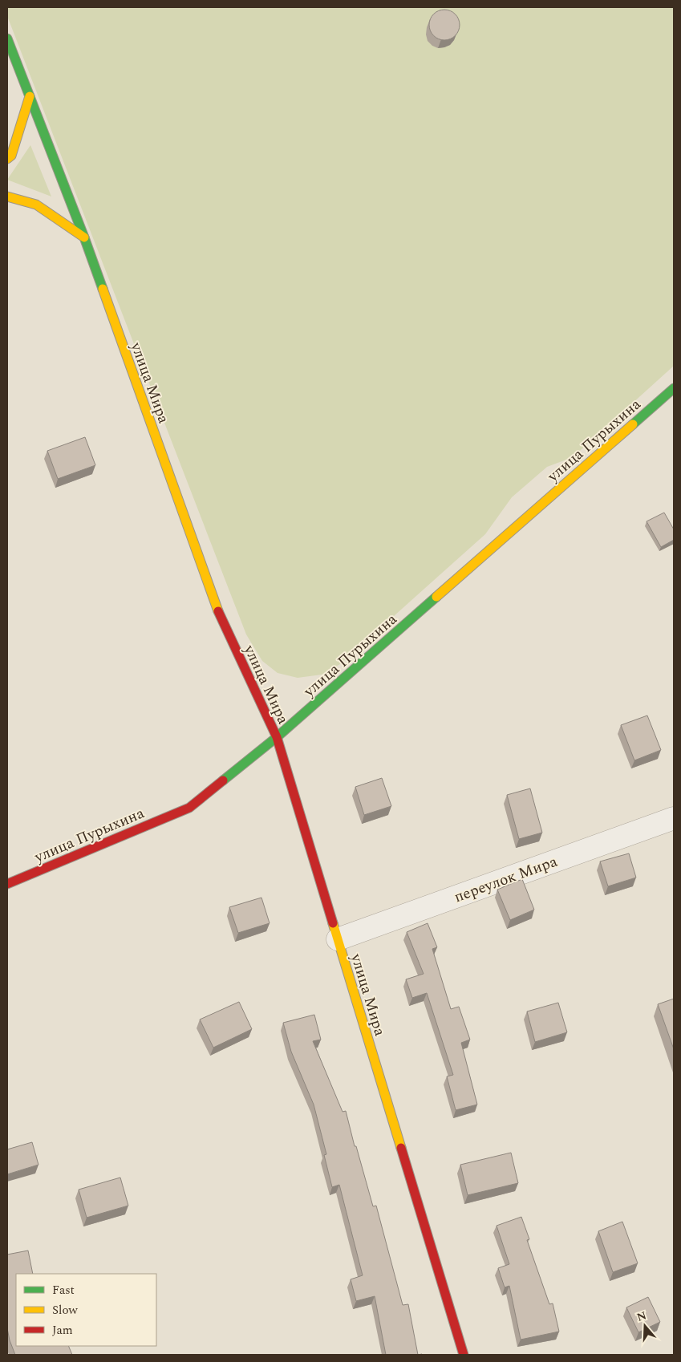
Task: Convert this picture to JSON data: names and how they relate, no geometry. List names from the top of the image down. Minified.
{"streets":{"street":["улица Мира","улица Пурыхина","переулок Мира"]},"crossings":[["улица Мира","улица Пурыхина"],["улица Мира","переулок Мира"]],"legend":["Fast","Slow","Jam"],"north":"top"}
